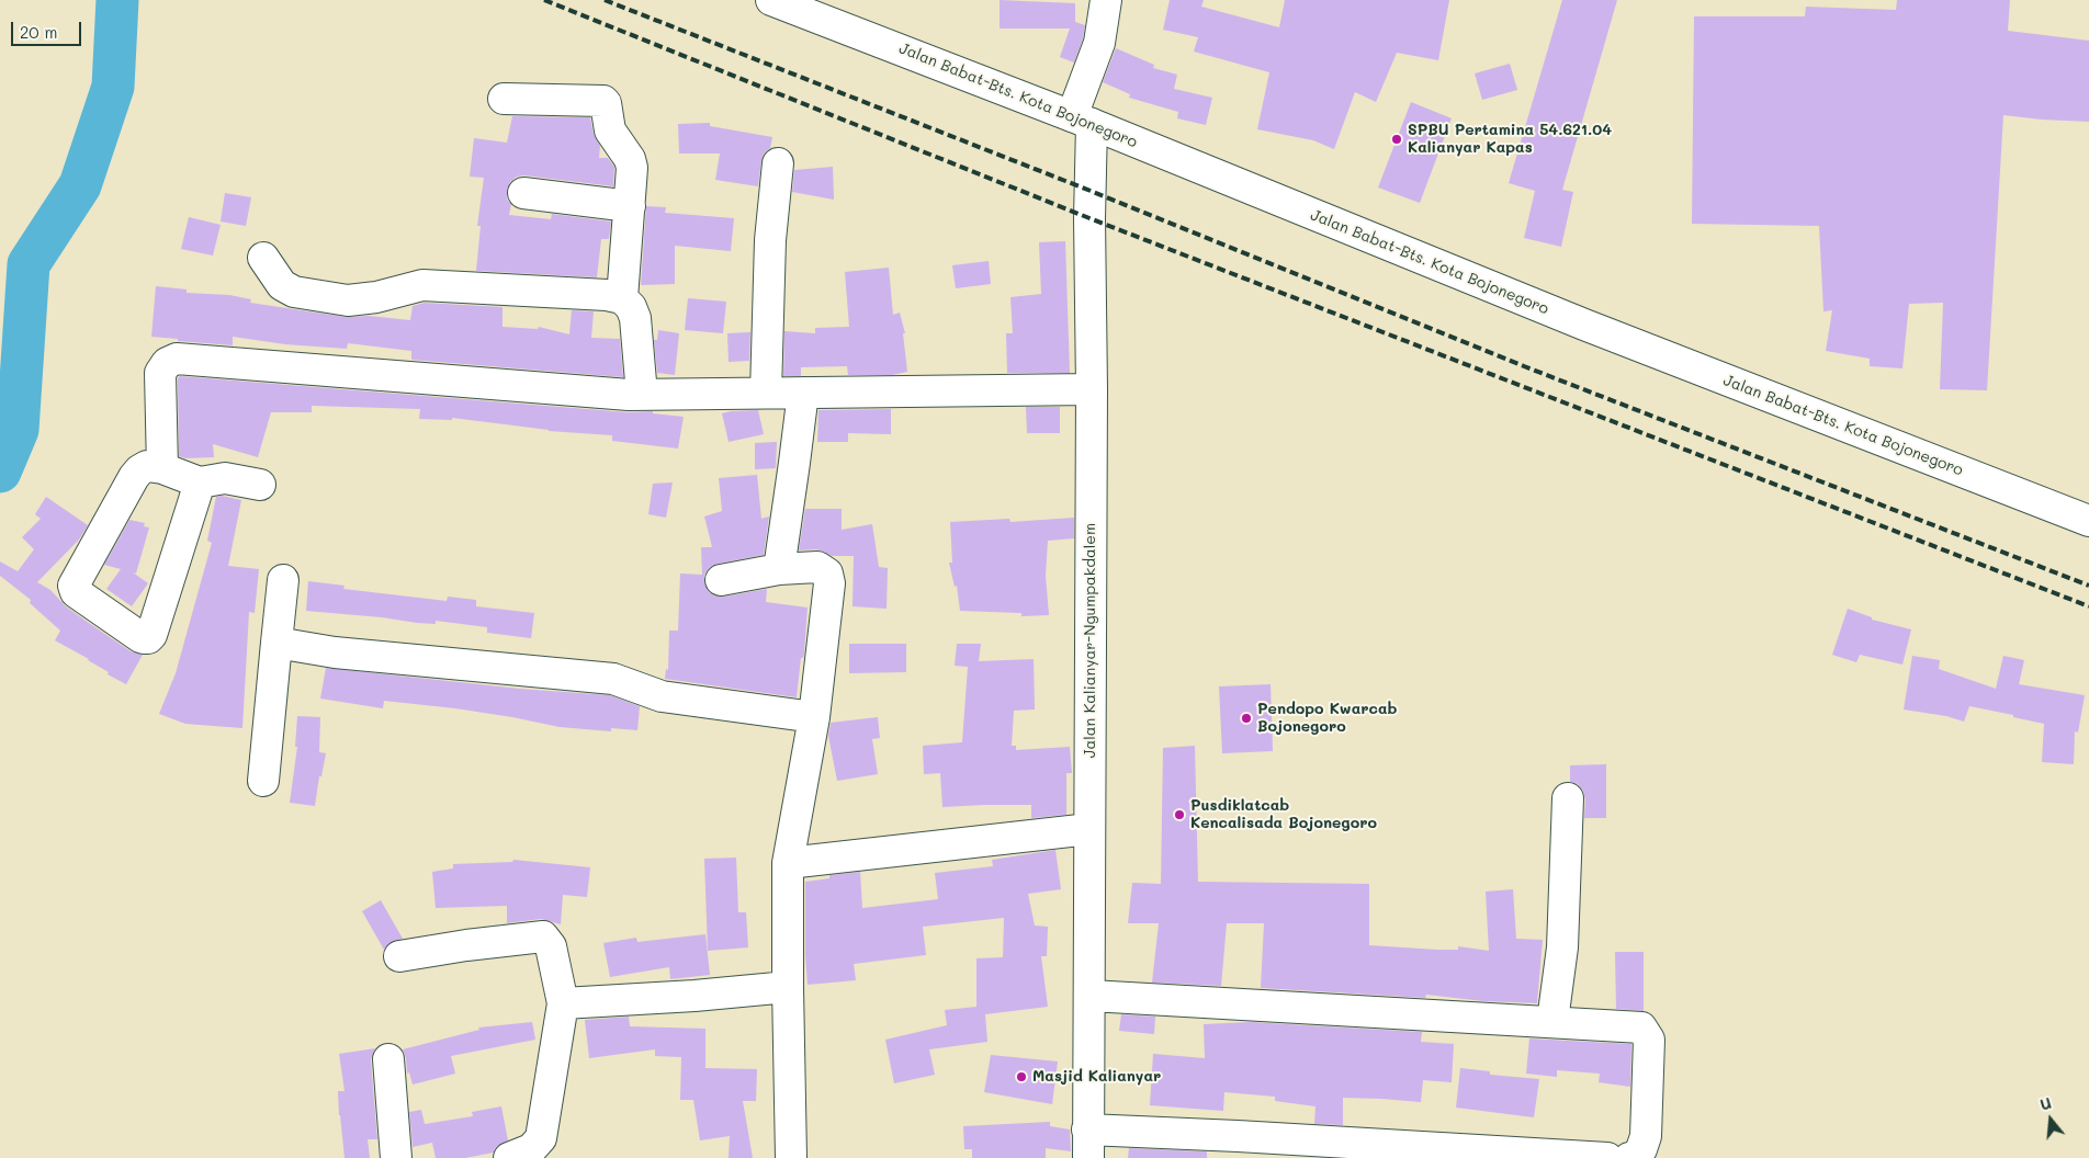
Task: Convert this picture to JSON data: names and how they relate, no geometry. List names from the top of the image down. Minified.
{"streets":{"main road":["Jalan Babat-Bts. Kota Bojonegoro","Jalan Kalianyar-Ngumpakdalem"]},"crossings":[["Jalan Babat-Bts. Kota Bojonegoro","Jalan Kalianyar-Ngumpakdalem"]],"places":["SPBU Pertamina 54.621.04 Kalianyar Kapas","Pendopo Kwarcab Bojonegoro","Pusdiklatcab Kencalisada Bojonegoro","Masjid Kalianyar"],"scale_bar":"20 m","north":"top"}
